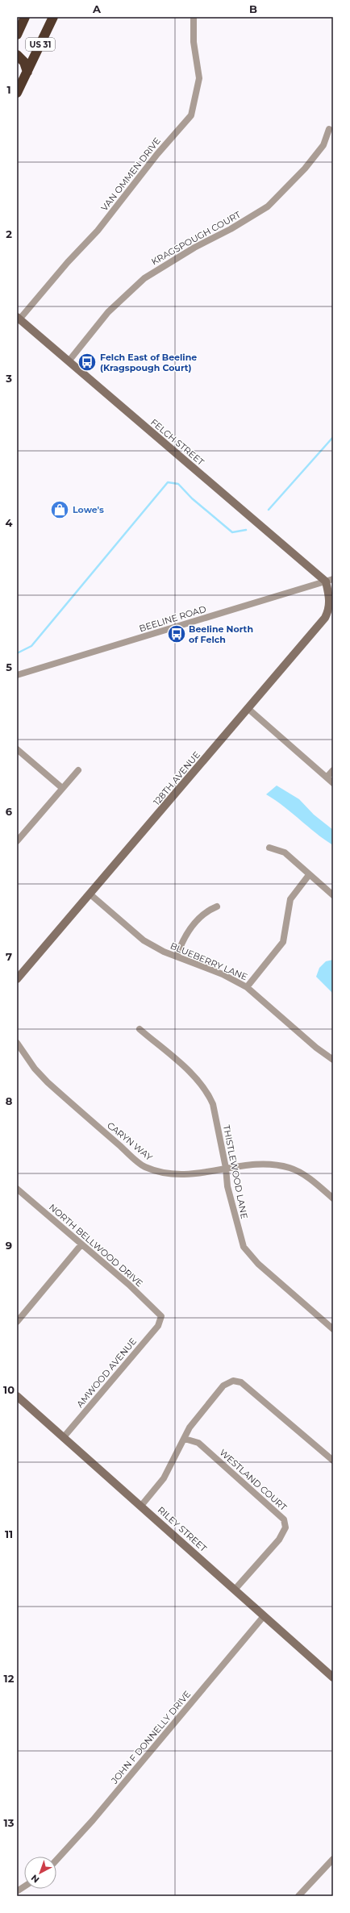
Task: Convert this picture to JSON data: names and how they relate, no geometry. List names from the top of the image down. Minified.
{"streets":{"highway":["US 31"],"street":["VAN OMMEN DRIVE","KRAGSPOUGH COURT","FELCH STREET","BEELINE ROAD","128TH AVENUE","BLUEBERRY LANE","CARYN WAY","THISTLEWOOD LANE","NORTH BELLWOOD DRIVE","AMWOOD AVENUE","WESTLAND COURT","RILEY STREET","JOHN F DONNELLY DRIVE"]},"crossings":[["VAN OMMEN DRIVE","FELCH STREET"],["KRAGSPOUGH COURT","FELCH STREET"],["FELCH STREET","BEELINE ROAD"],["FELCH STREET","128TH AVENUE"],["BEELINE ROAD","128TH AVENUE"],["128TH AVENUE","BLUEBERRY LANE"],["CARYN WAY","THISTLEWOOD LANE"],["NORTH BELLWOOD DRIVE","AMWOOD AVENUE"],["AMWOOD AVENUE","RILEY STREET"],["WESTLAND COURT","RILEY STREET"],["RILEY STREET","JOHN F DONNELLY DRIVE"]],"places":{"bus stop":["Felch East of Beeline (Kragspough Court)","Beeline North of Felch"],"shop":["Lowe's"]},"north":"bottom left","grid":{"columns":["A","B"],"rows":["1","2","3","4","5","6","7","8","9","10","11","12","13"]}}
